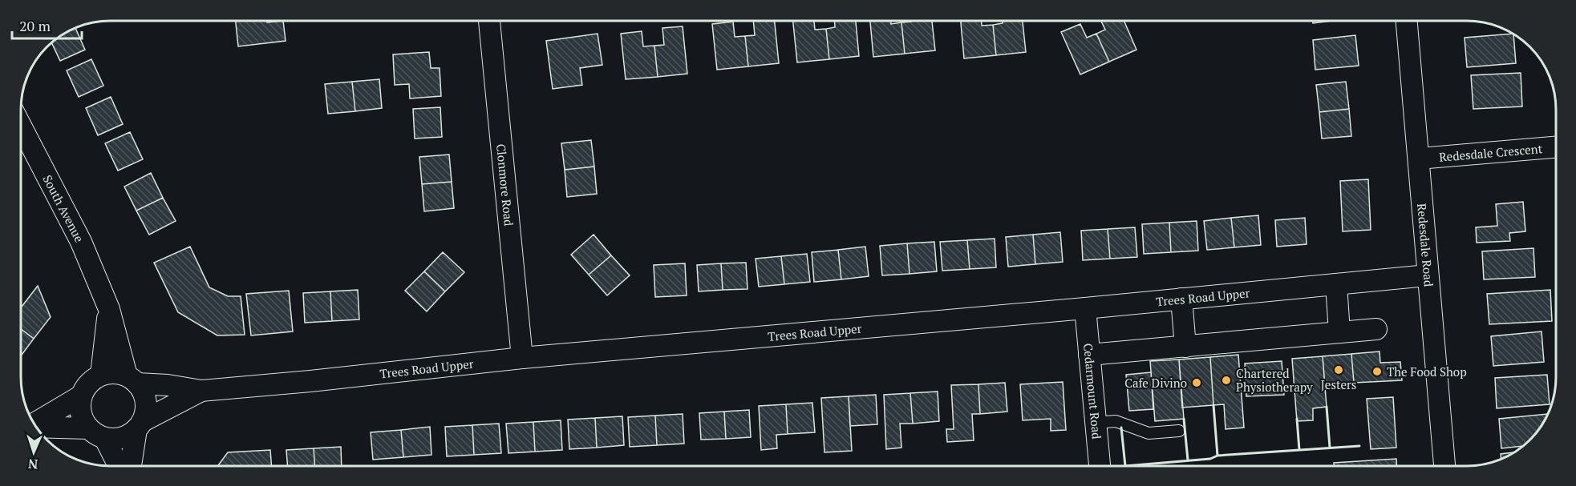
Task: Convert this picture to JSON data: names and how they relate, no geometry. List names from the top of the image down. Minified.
{"streets":{"street":["Redesdale Crescent","Clonmore Road","South Avenue","Redesdale Road","Trees Road Upper","Cedarmount Road"]},"crossings":[["Redesdale Crescent","Redesdale Road"],["Clonmore Road","Trees Road Upper"],["Redesdale Road","Trees Road Upper"],["Trees Road Upper","Cedarmount Road"]],"places":["Jesters","The Food Shop","Chartered Physiotherapy","Cafe Divino"],"scale_bar":"20 m","north":"bottom"}
